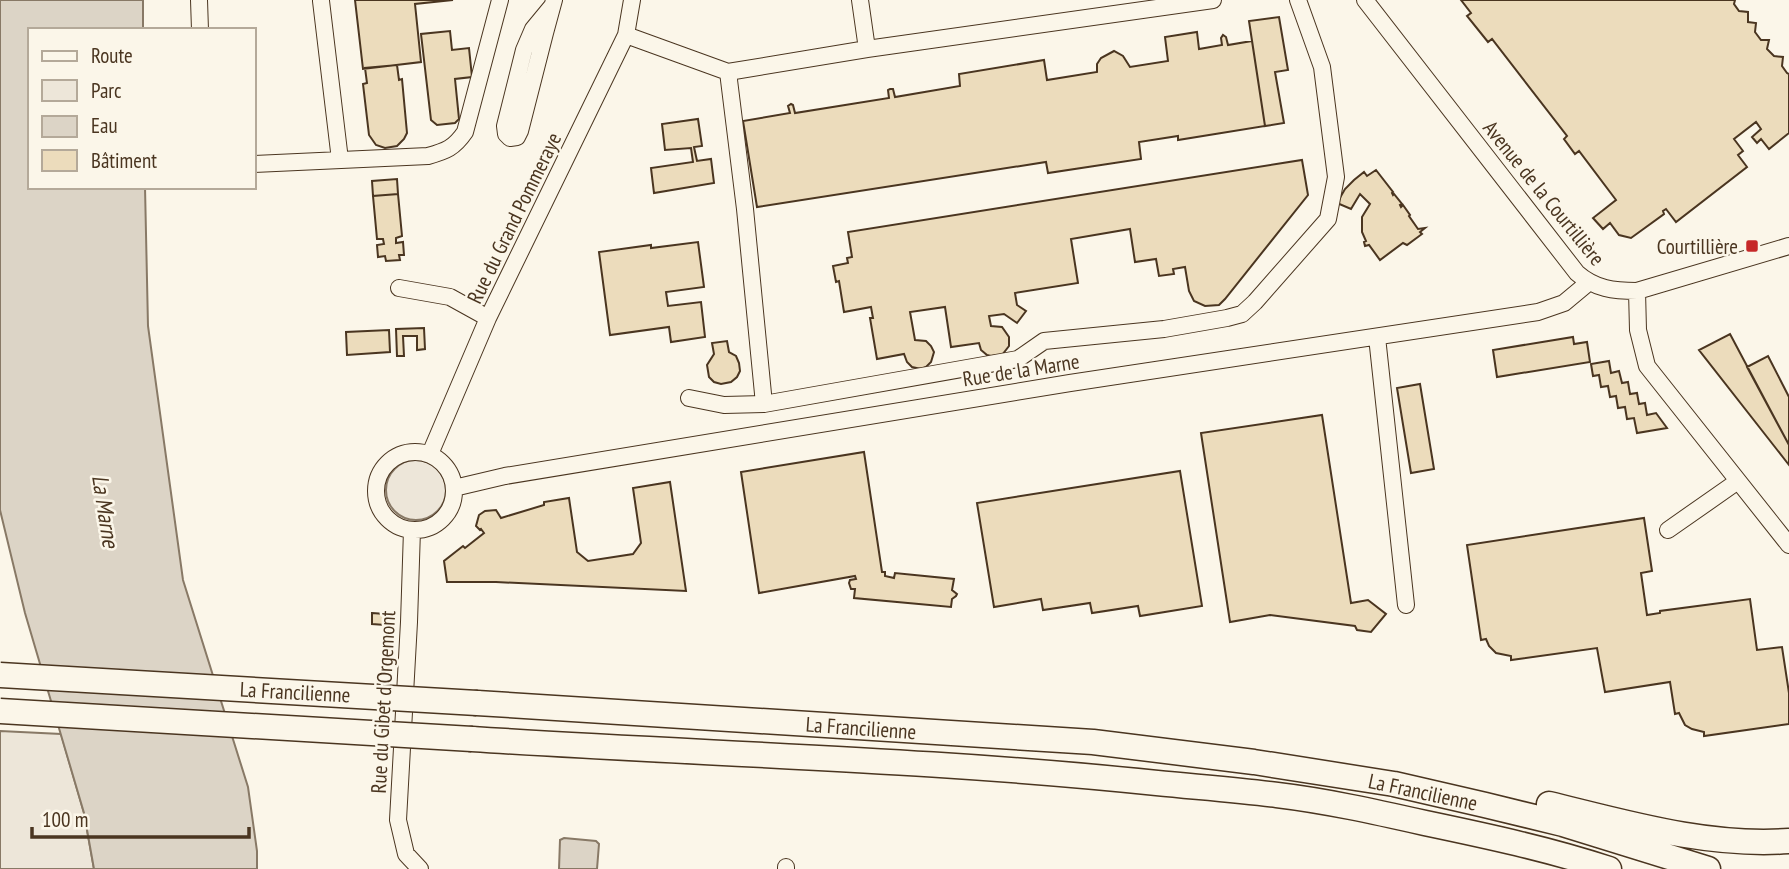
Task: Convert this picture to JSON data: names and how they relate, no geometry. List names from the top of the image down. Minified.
{"streets":{"highway":["La Francilienne"],"street":["Avenue de la Courtillière","Rue du Grand Pommeraye","Rue de la Marne","Rue du Gibet d'Orgemont"]},"crossings":[["Avenue de la Courtillière","Rue de la Marne"],["Rue du Grand Pommeraye","Rue de la Marne"],["Rue du Grand Pommeraye","Rue du Gibet d'Orgemont"],["Rue de la Marne","Rue du Gibet d'Orgemont"]],"water":["La Marne"],"places":{"transit":["Courtillière"]},"legend":["Route","Parc","Eau","Bâtiment"],"scale_bar":"100 m"}
